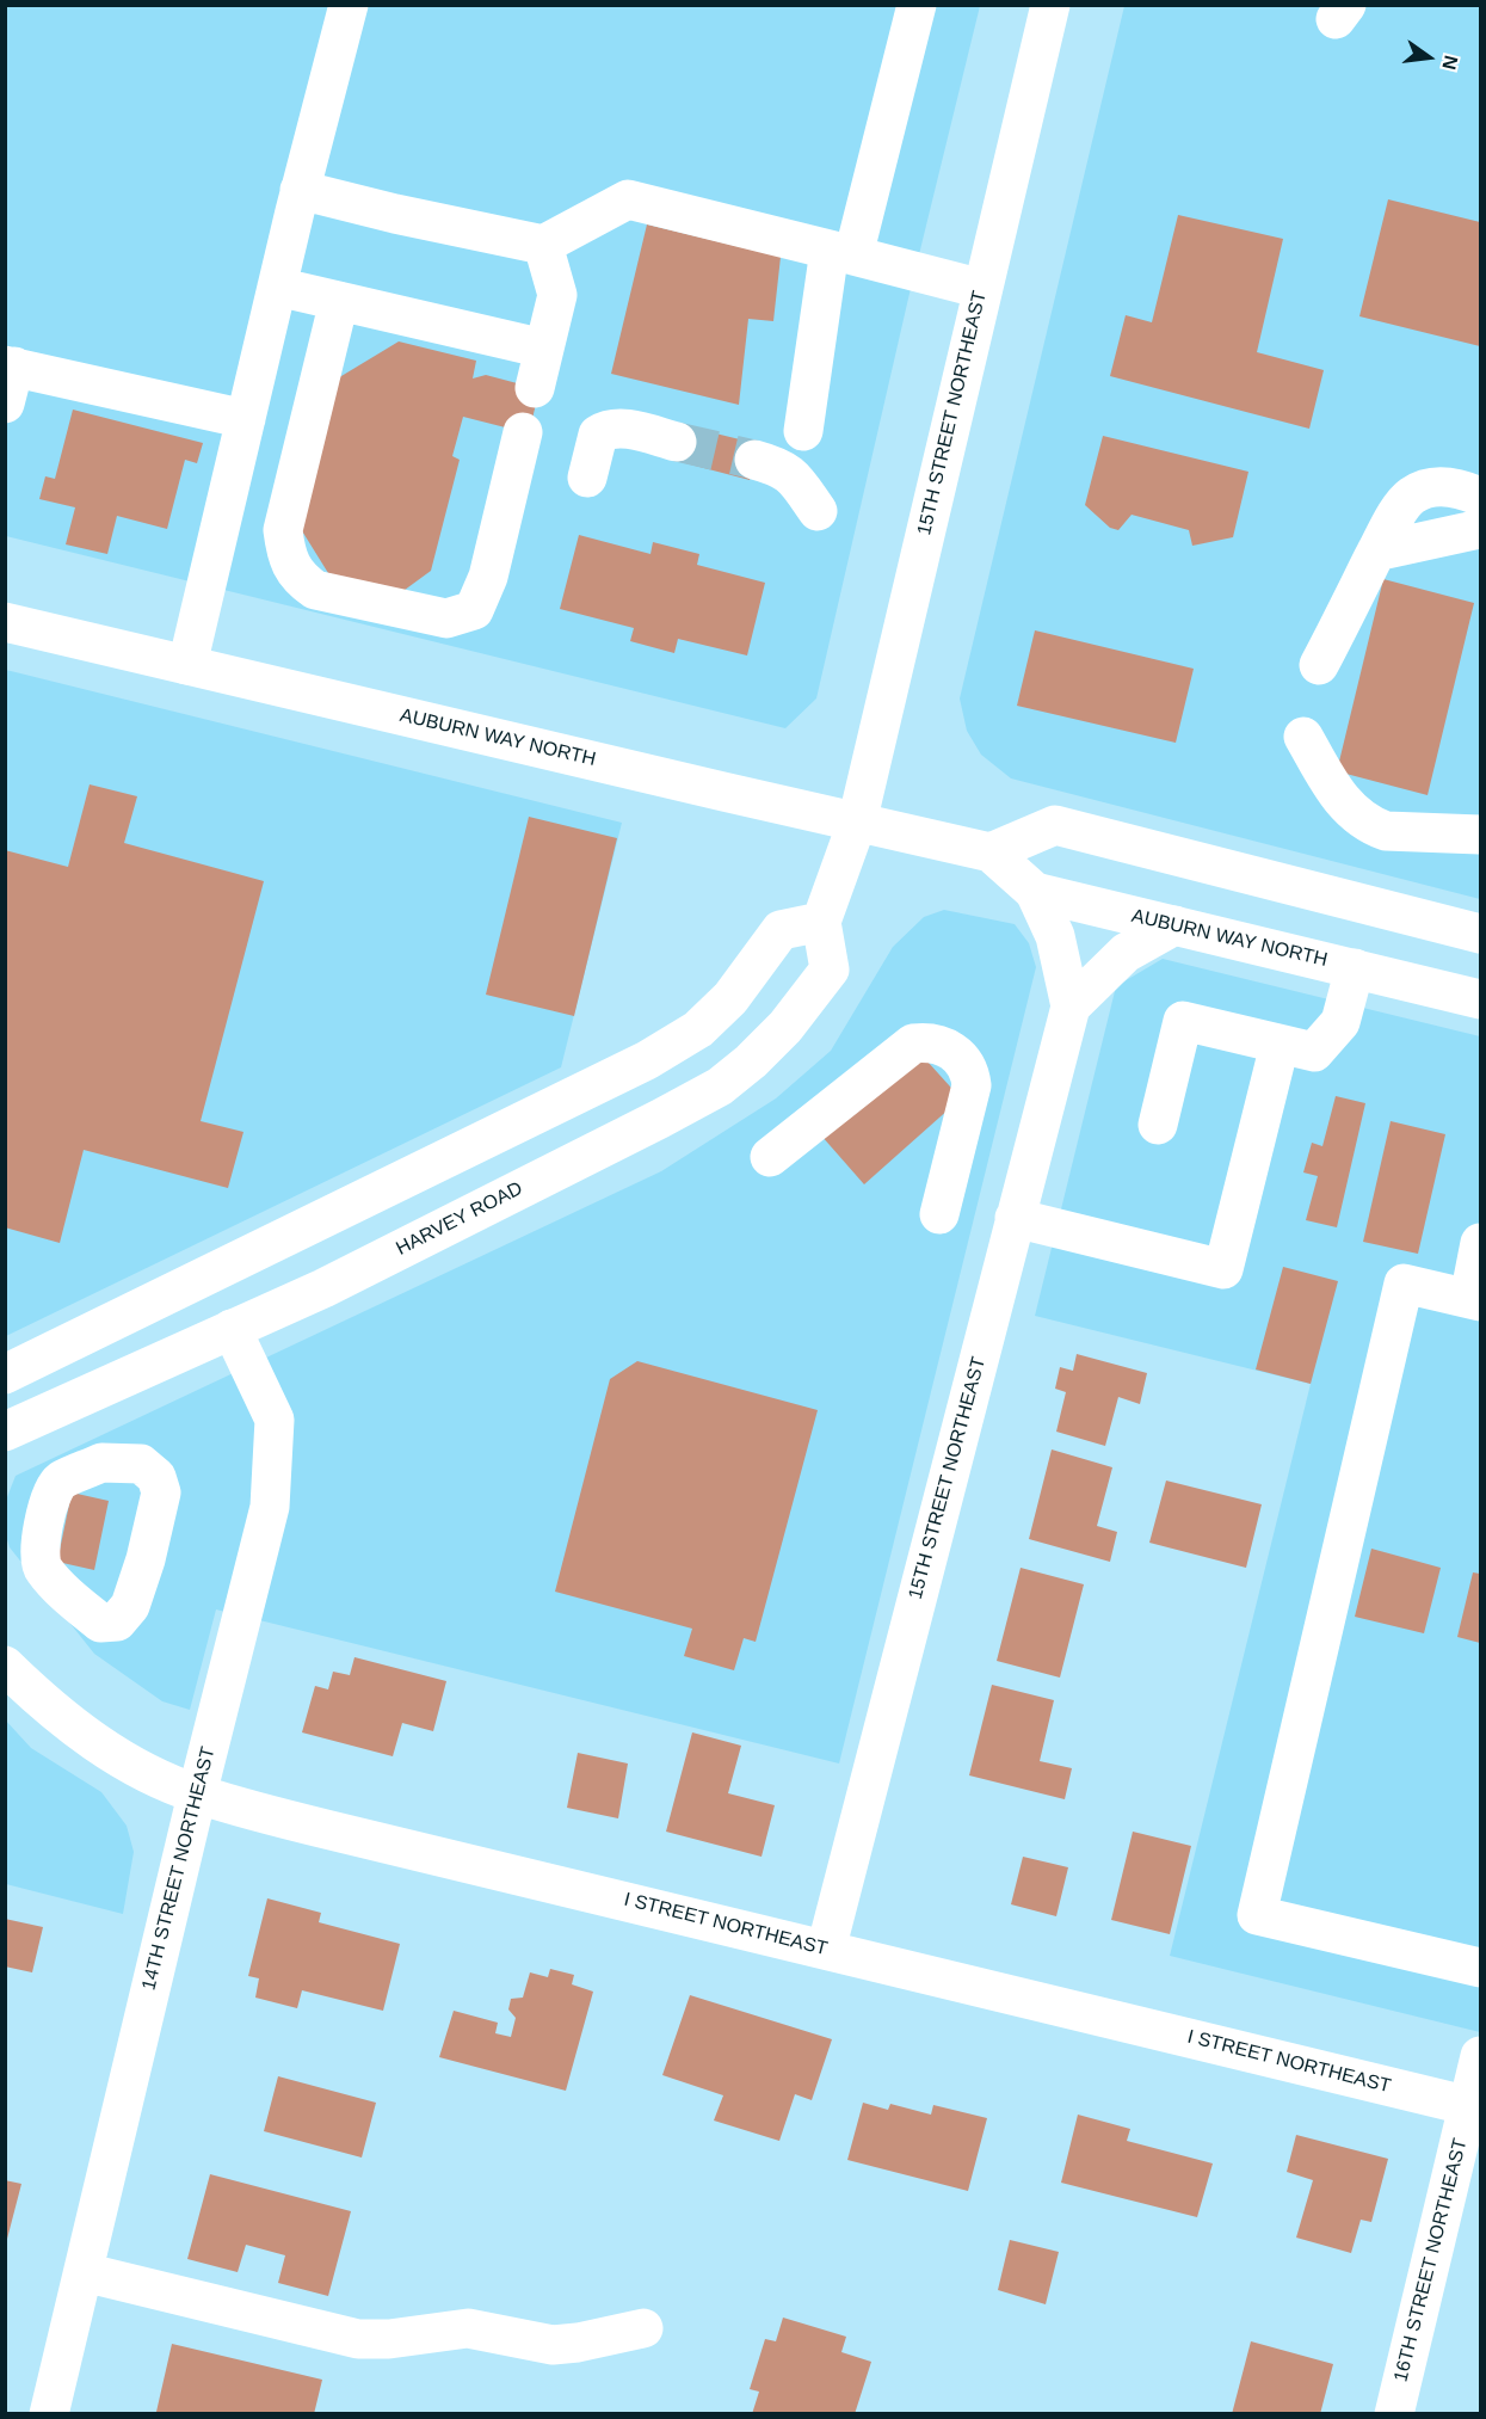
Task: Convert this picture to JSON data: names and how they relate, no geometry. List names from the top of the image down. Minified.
{"streets":{"main road":["15TH STREET NORTHEAST","AUBURN WAY NORTH","HARVEY ROAD","14TH STREET NORTHEAST","I STREET NORTHEAST","16TH STREET NORTHEAST"]},"crossings":[["15TH STREET NORTHEAST","AUBURN WAY NORTH"],["15TH STREET NORTHEAST","HARVEY ROAD"],["15TH STREET NORTHEAST","I STREET NORTHEAST"],["AUBURN WAY NORTH","HARVEY ROAD"],["HARVEY ROAD","14TH STREET NORTHEAST"],["14TH STREET NORTHEAST","I STREET NORTHEAST"],["I STREET NORTHEAST","16TH STREET NORTHEAST"]],"north":"right"}
